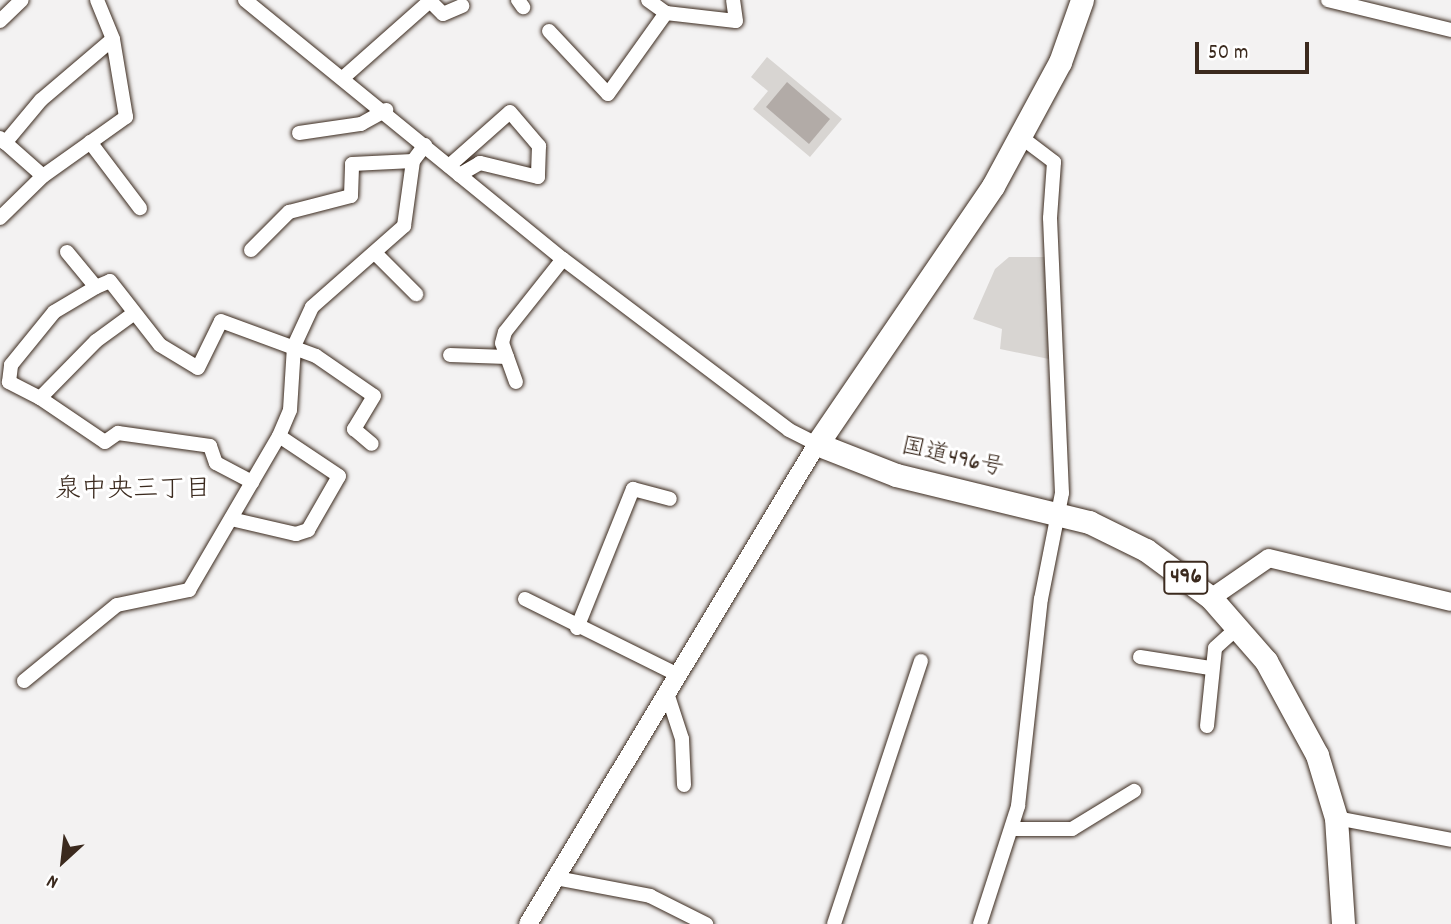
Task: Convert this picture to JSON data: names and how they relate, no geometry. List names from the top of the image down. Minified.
{"streets":{"highway":["国道496号","496"]},"districts":["泉中央三丁目"],"scale_bar":"50 m","north":"bottom left"}
